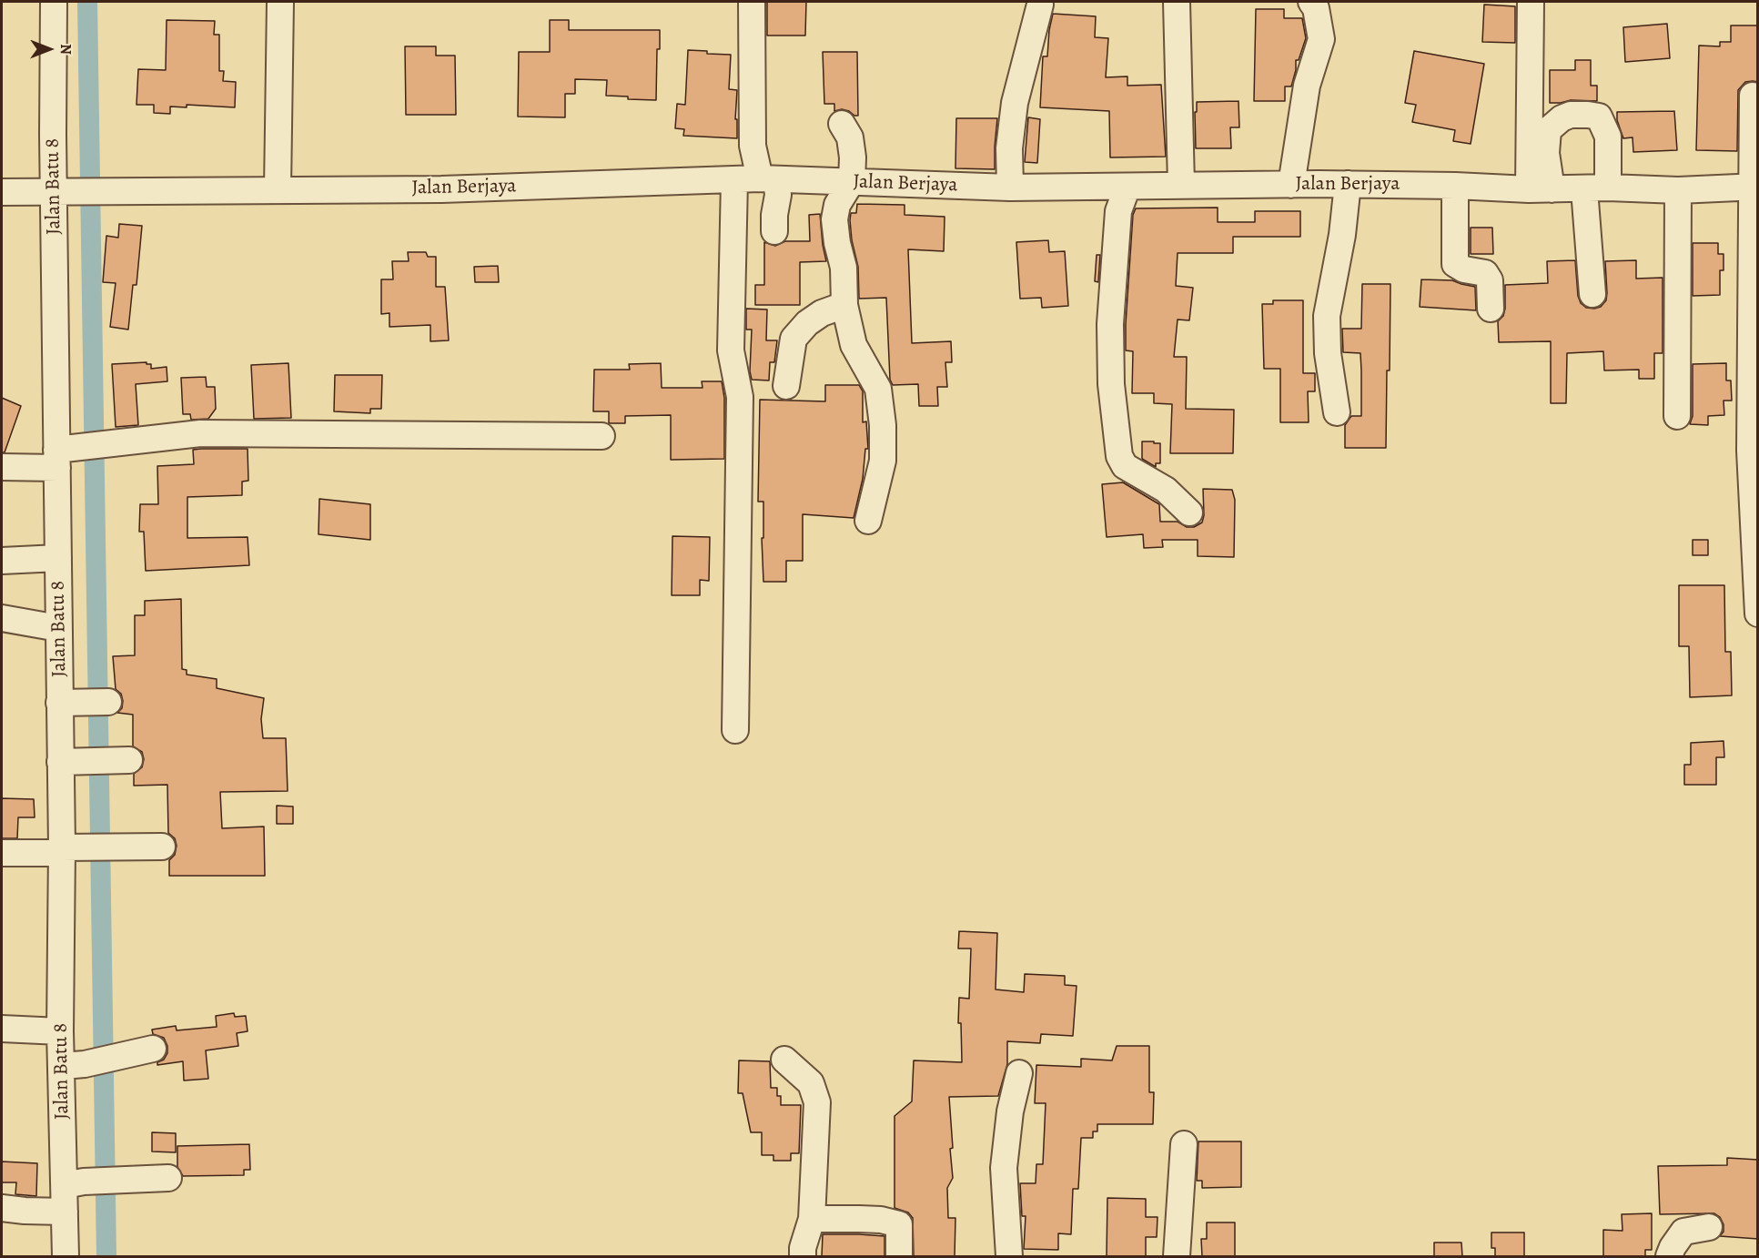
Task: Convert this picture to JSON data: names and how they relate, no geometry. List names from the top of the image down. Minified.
{"streets":{"street":["Jalan Berjaya","Jalan Batu 8"]},"crossings":[["Jalan Berjaya","Jalan Batu 8"]],"north":"right"}
